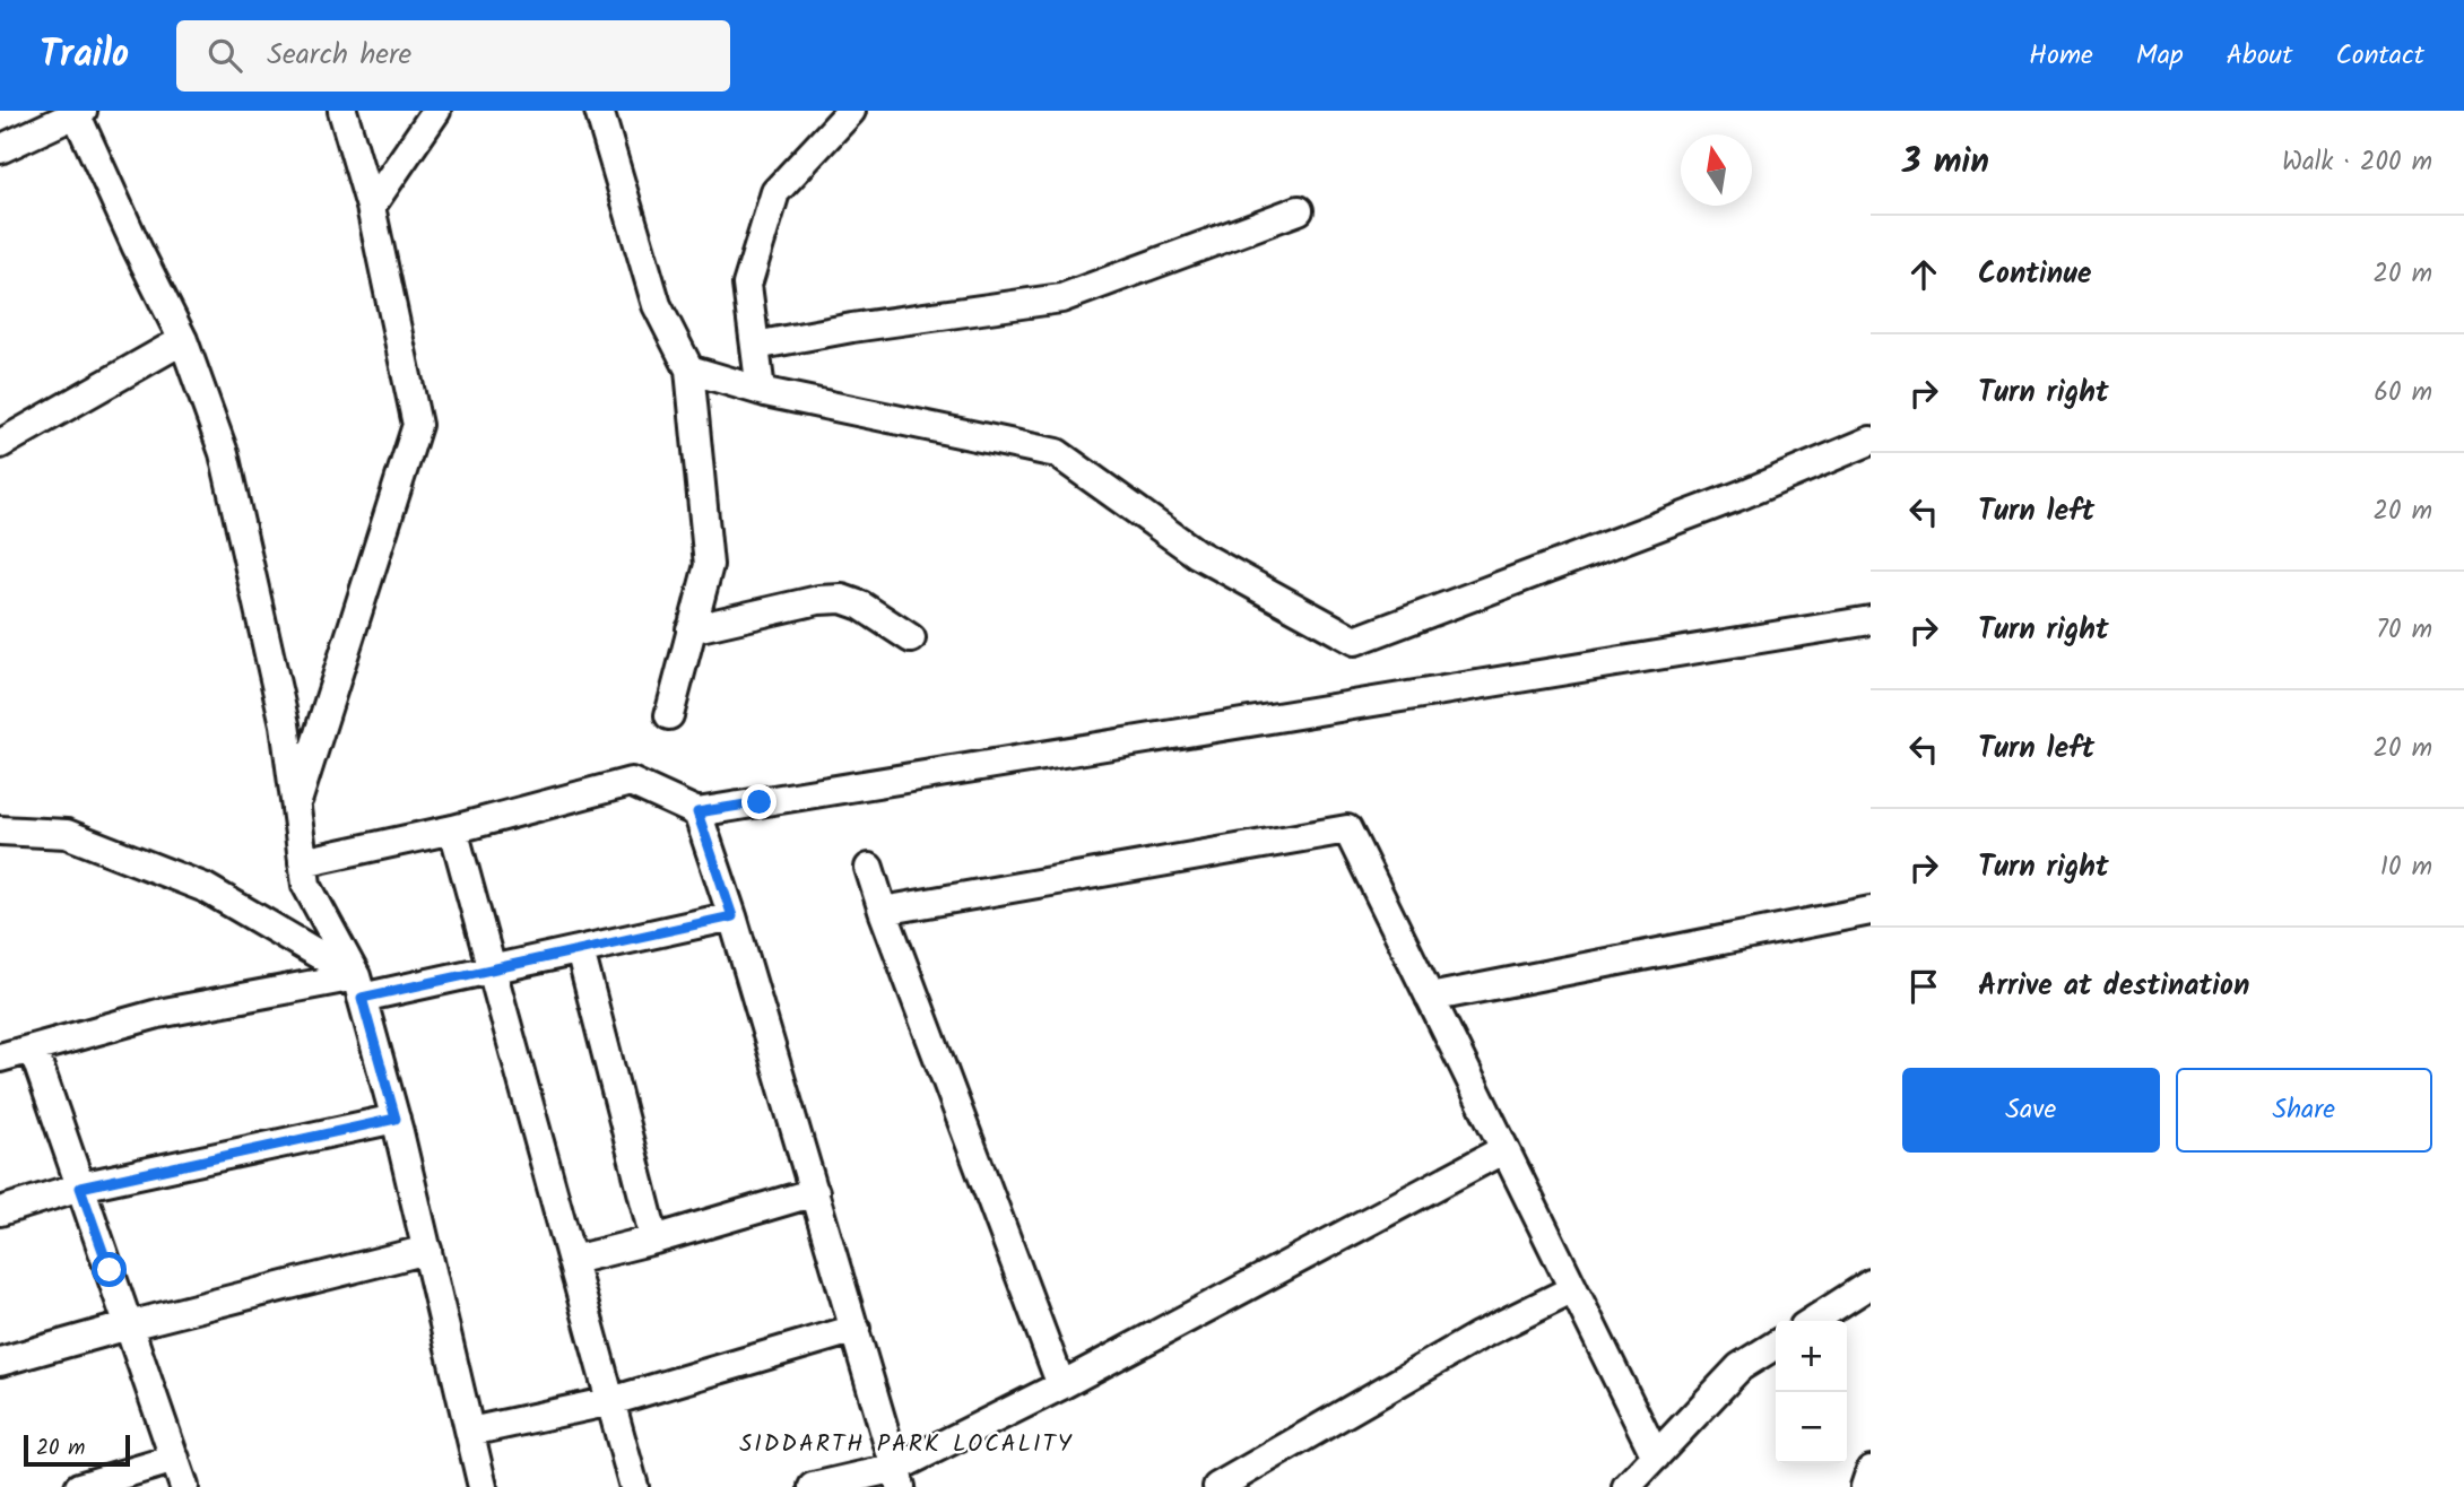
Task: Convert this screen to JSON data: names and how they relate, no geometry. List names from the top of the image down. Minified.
{"districts":["SIDDARTH PARK LOCALITY"],"scale_bar":"20 m","north":"top","page":{"header":"Trailo","search":"Search here","nav":["Home","Map","About","Contact"],"heading":["3 min","Walk · 200 m"],"list":[["Continue","20 m"],["Turn right","60 m"],["Turn left","20 m"],["Turn right","70 m"],["Turn left","20 m"],["Turn right","10 m"],"Arrive at destination"],"buttons":["Save","Share"],"map_buttons":["+","−"],"scale":"20 m"}}
